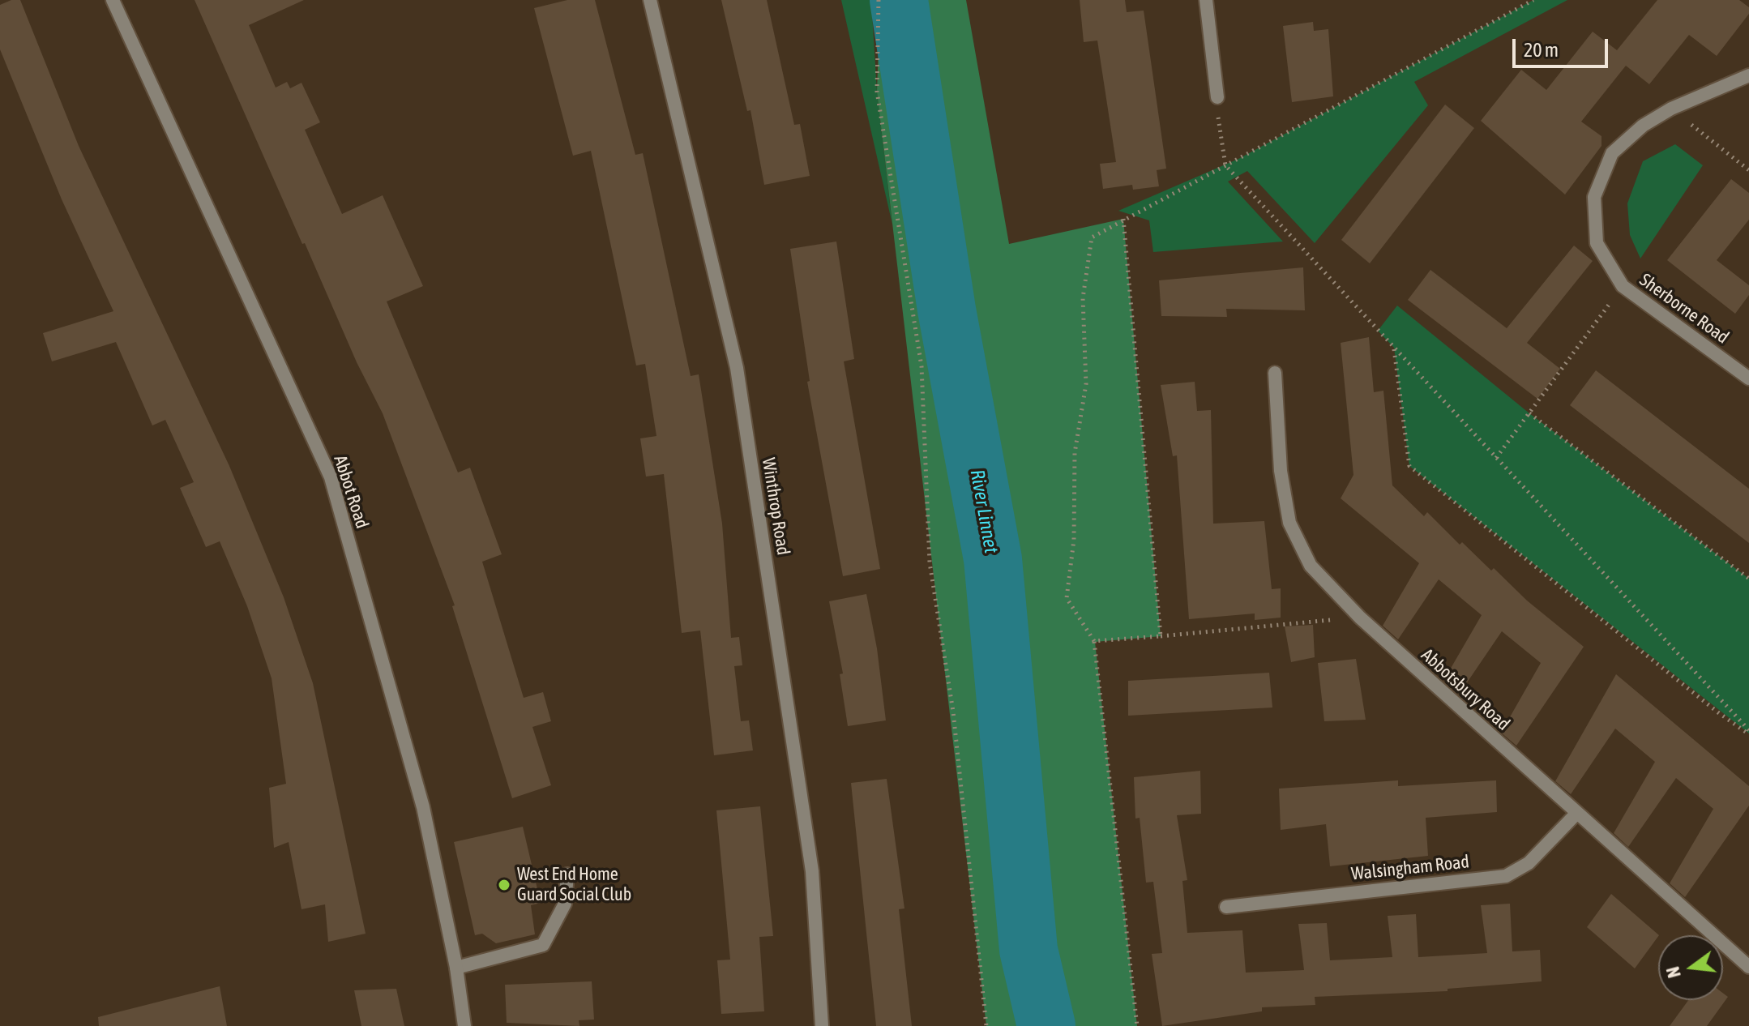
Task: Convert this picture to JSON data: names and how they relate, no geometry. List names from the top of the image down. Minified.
{"streets":{"street":["Sherborne Road","Abbot Road","Winthrop Road","Abbotsbury Road","Walsingham Road"]},"crossings":[["Abbotsbury Road","Walsingham Road"]],"water":["River Linnet"],"places":["West End Home Guard Social Club"],"scale_bar":"20 m","north":"left"}
